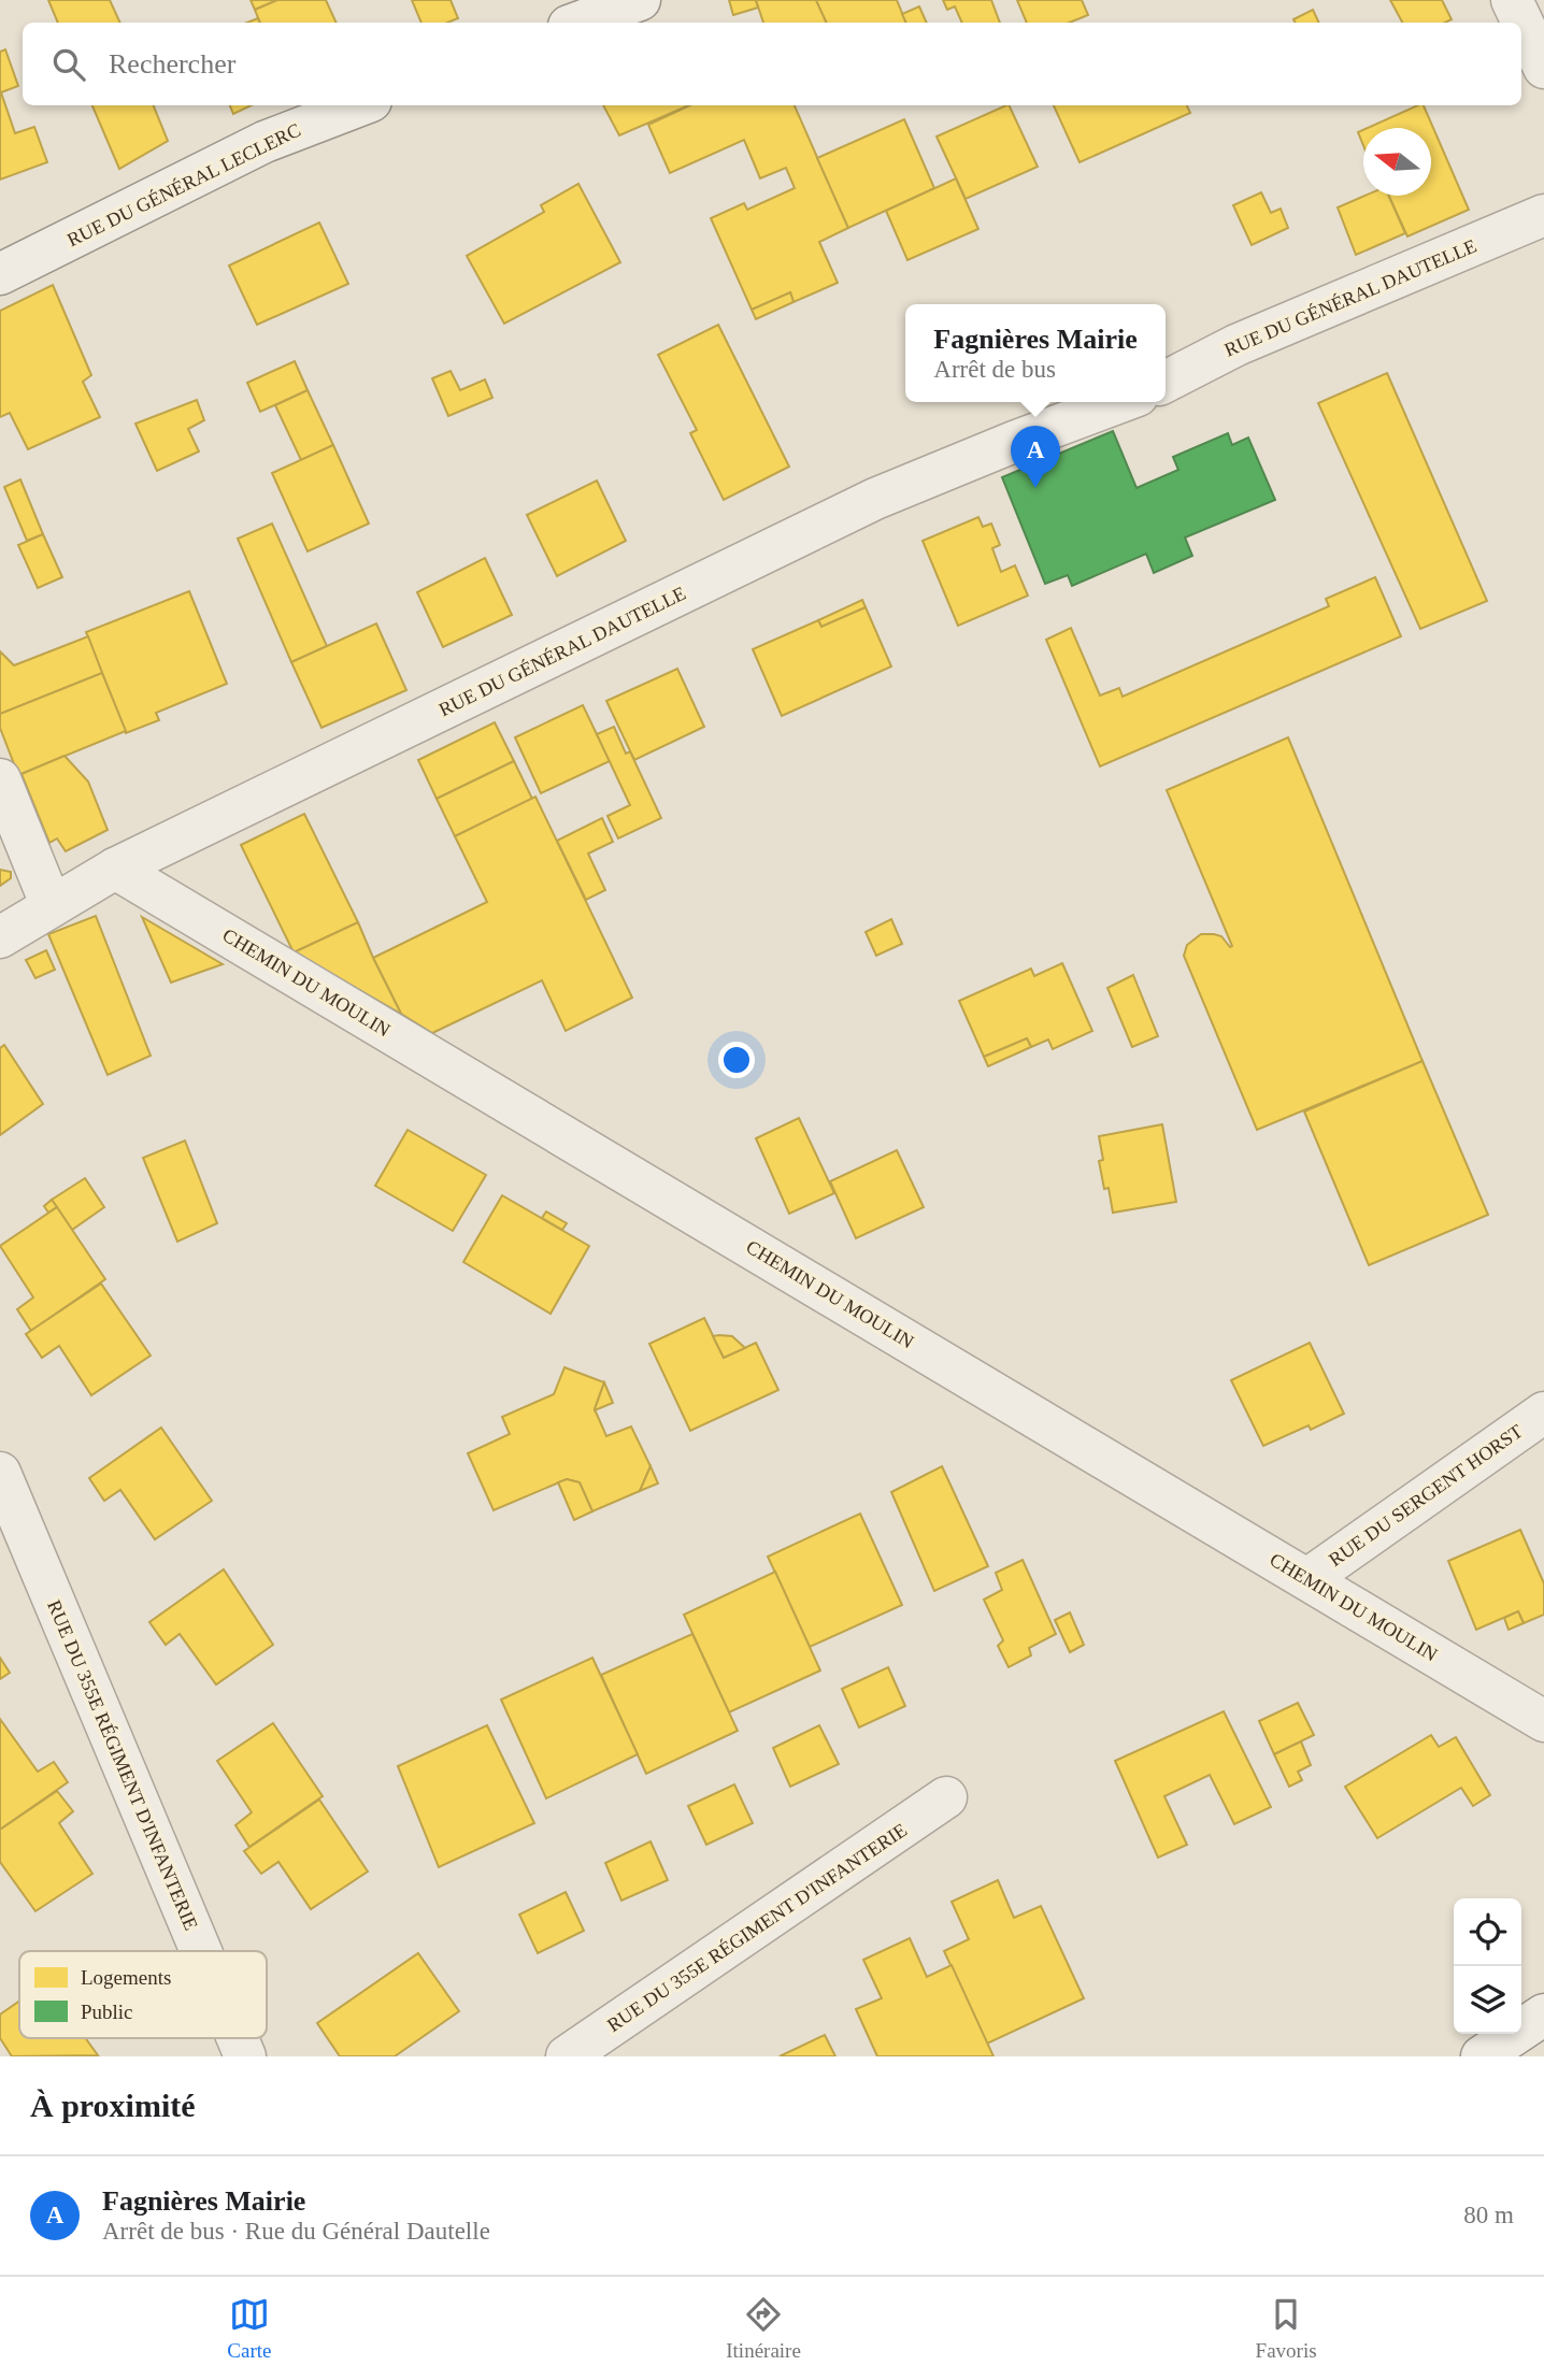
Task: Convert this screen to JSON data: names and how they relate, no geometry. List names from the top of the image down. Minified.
{"streets":{"street":["RUE DU GÉNÉRAL LECLERC","RUE DU GÉNÉRAL DAUTELLE","CHEMIN DU MOULIN","RUE DU SERGENT HORST","RUE DU 355E RÉGIMENT D'INFANTERIE"]},"crossings":[["RUE DU GÉNÉRAL DAUTELLE","CHEMIN DU MOULIN"],["CHEMIN DU MOULIN","RUE DU SERGENT HORST"]],"legend":["Logements","Public"],"north":"left","page":{"search":"Rechercher","popup":["Fagnières Mairie","Arrêt de bus"],"pins":"A","heading":"À proximité","list":[{"mark":"A","name":"Fagnières Mairie","note":"Arrêt de bus · Rue du Général Dautelle","value":"80 m"}],"nav":["Carte","Itinéraire","Favoris"]}}
